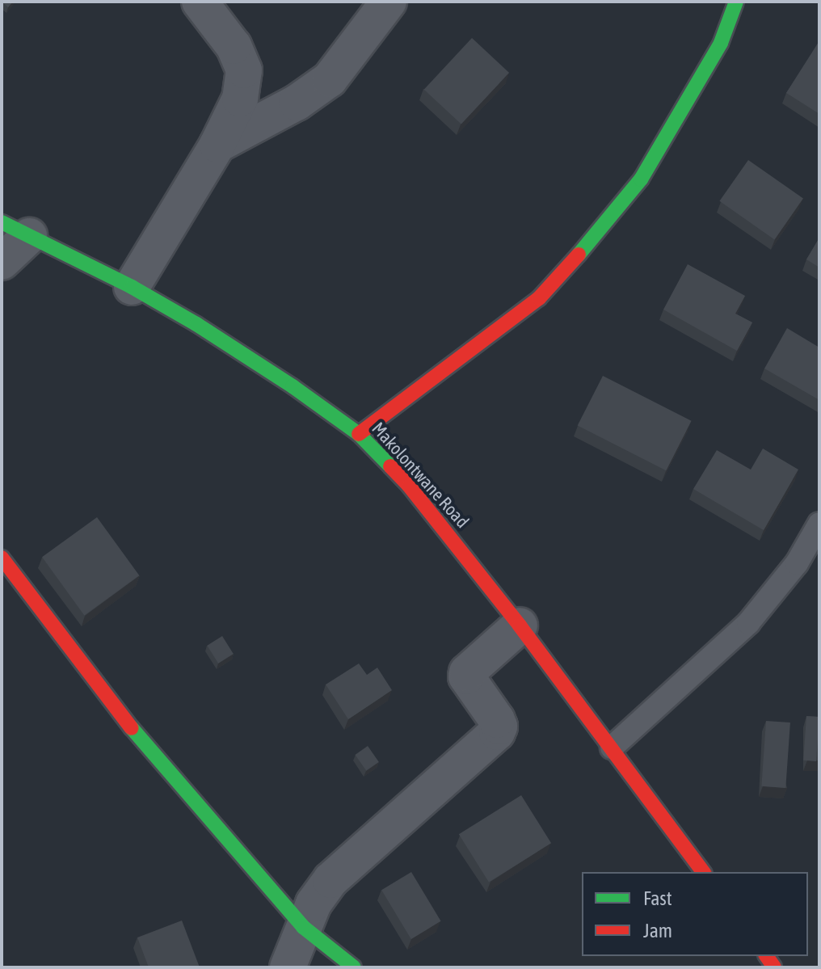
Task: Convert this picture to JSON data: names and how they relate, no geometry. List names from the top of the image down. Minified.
{"streets":{"street":["Makolontwane Road"]},"legend":["Fast","Jam"]}
